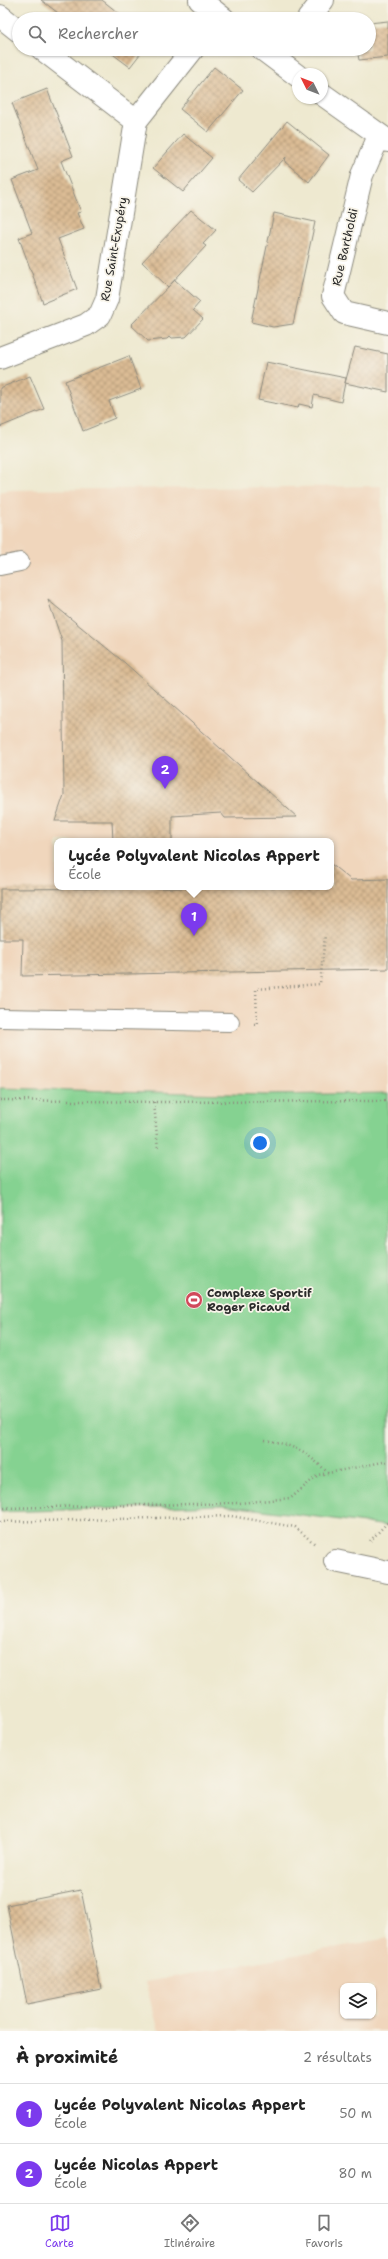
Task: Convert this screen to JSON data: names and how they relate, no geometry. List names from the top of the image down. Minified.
{"streets":{"street":["Rue Bartholdi","Rue Saint-Exupéry"]},"places":{"sports":["Complexe Sportif Roger Picaud"]},"north":"top left","page":{"search":"Rechercher","pins":["2","1"],"popup":["Lycée Polyvalent Nicolas Appert","École"],"heading":["À proximité","2 résultats"],"list":[{"mark":"1","name":"Lycée Polyvalent Nicolas Appert","note":"École","value":"50 m"},{"mark":"2","name":"Lycée Nicolas Appert","note":"École","value":"80 m"}],"nav":["Carte","Itinéraire","Favoris"]}}
